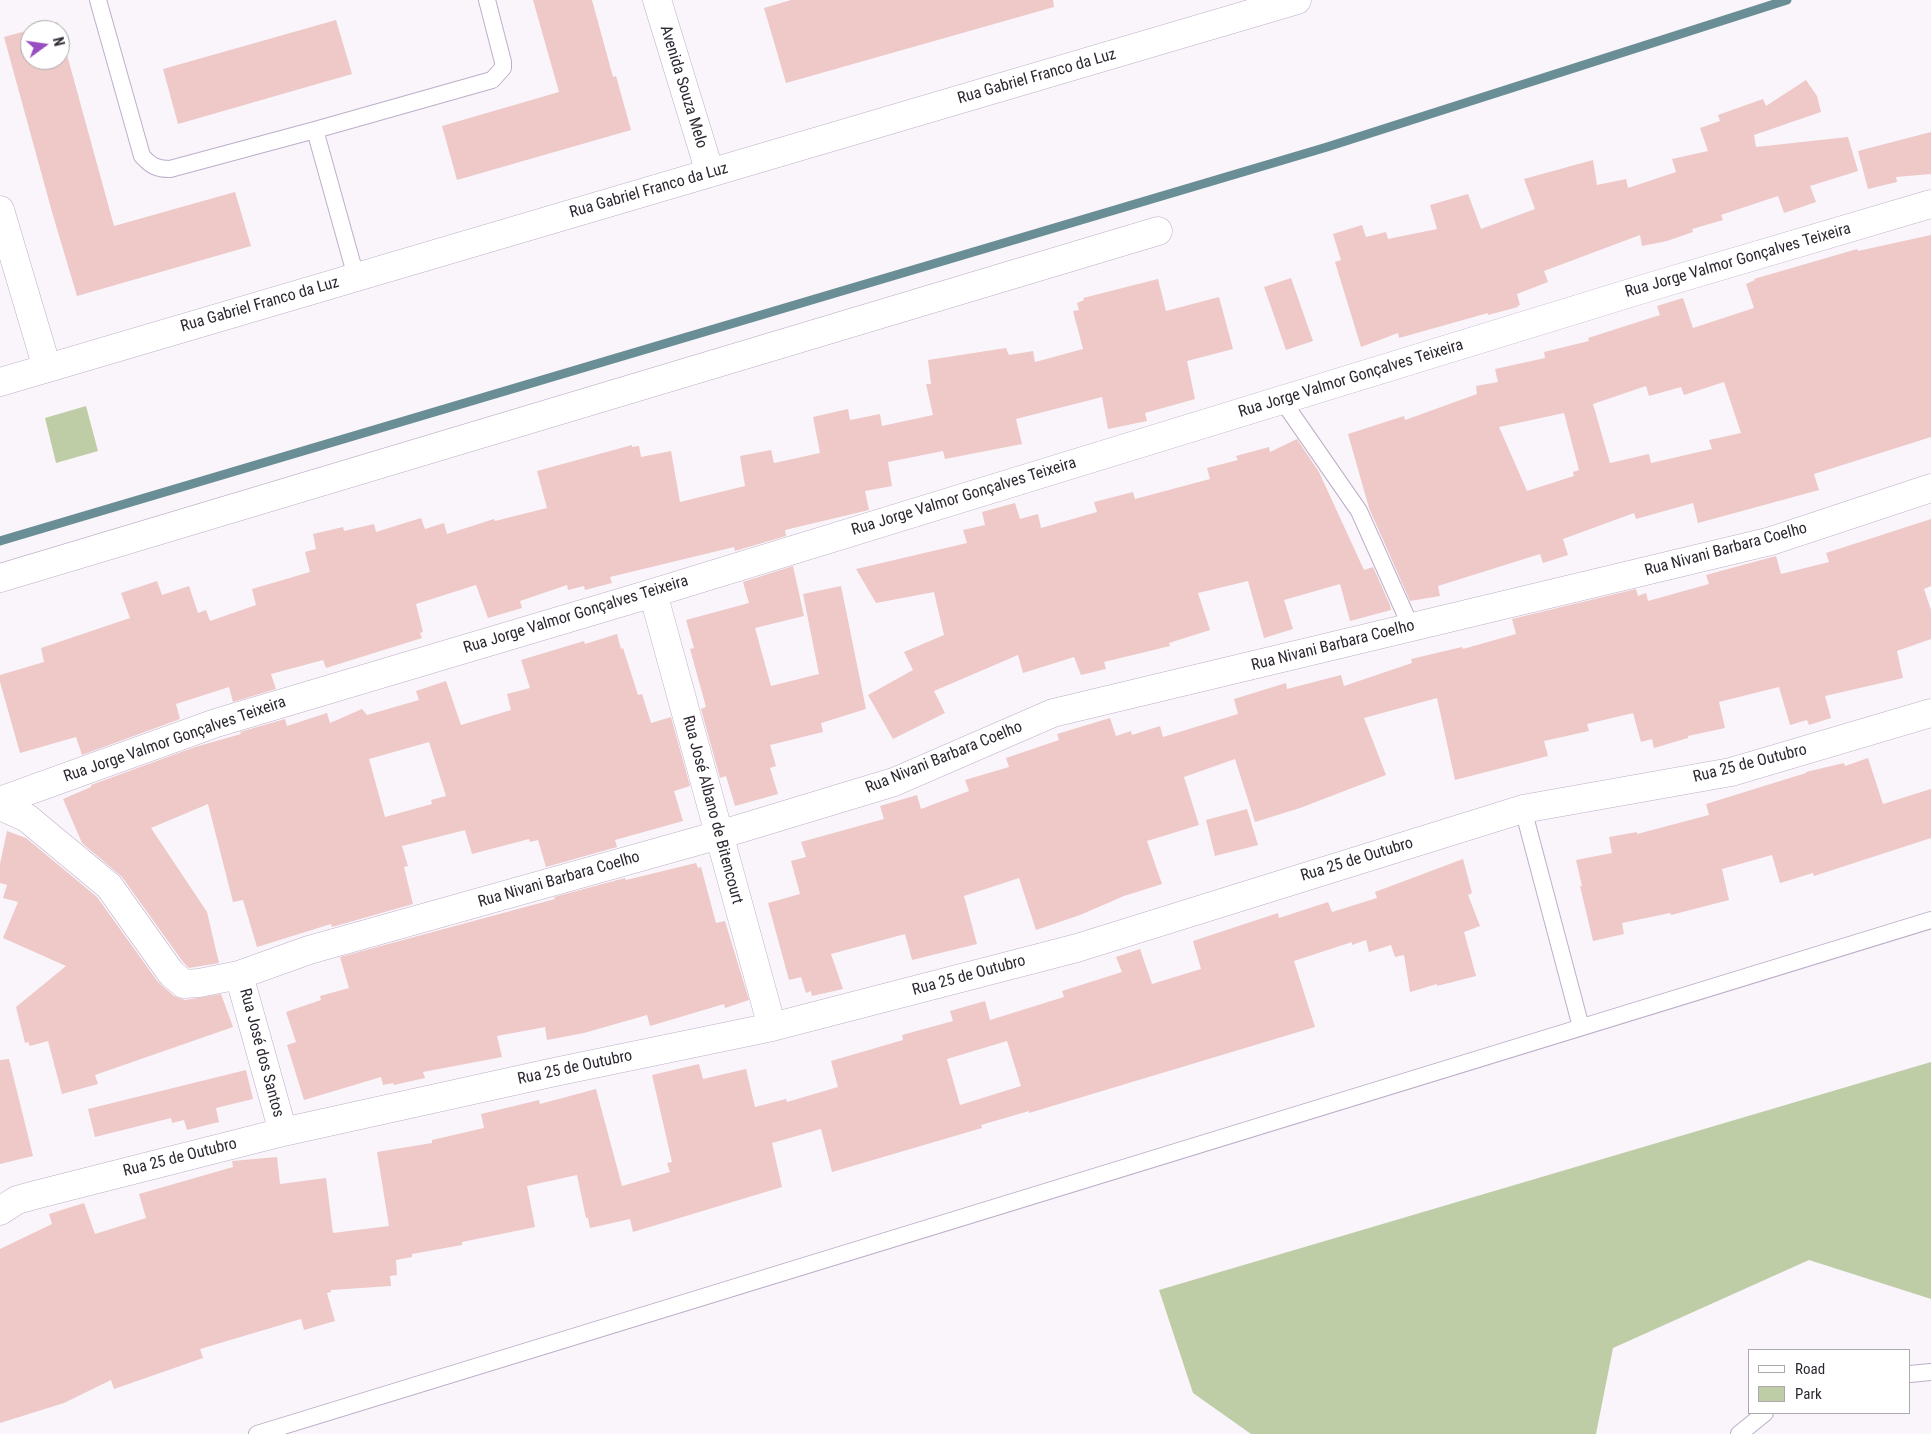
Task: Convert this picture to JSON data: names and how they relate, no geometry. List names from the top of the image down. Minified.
{"streets":{"street":["Rua Gabriel Franco da Luz","Avenida Souza Melo","Rua Jorge Valmor Gonçalves Teixeira","Rua Nivani Barbara Coelho","Rua 25 de Outubro","Rua José Albano de Bitencourt","Rua José dos Santos"]},"crossings":[["Rua Gabriel Franco da Luz","Avenida Souza Melo"],["Rua Jorge Valmor Gonçalves Teixeira","Rua José Albano de Bitencourt"],["Rua Nivani Barbara Coelho","Rua José Albano de Bitencourt"],["Rua Nivani Barbara Coelho","Rua José dos Santos"],["Rua 25 de Outubro","Rua José Albano de Bitencourt"],["Rua 25 de Outubro","Rua José dos Santos"]],"legend":["Road","Park"],"north":"right"}
